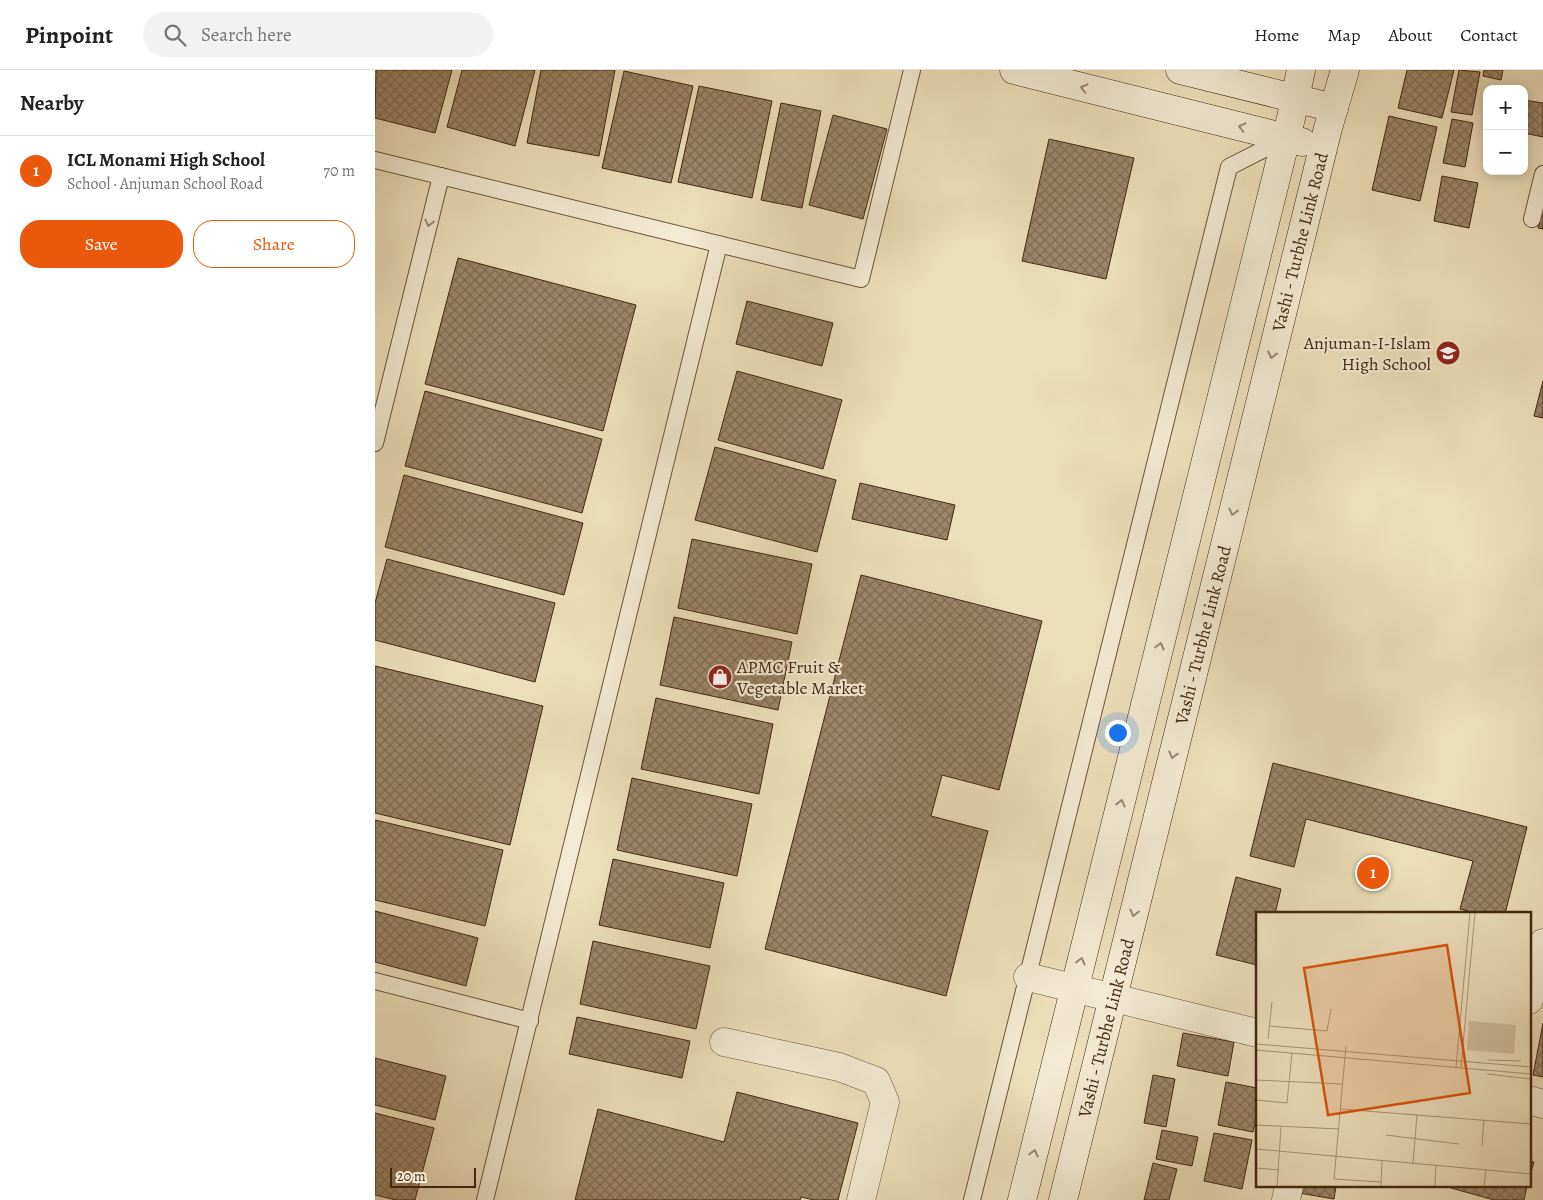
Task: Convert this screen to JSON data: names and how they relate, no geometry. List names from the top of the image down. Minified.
{"streets":{"main road":["Vashi - Turbhe Link Road"]},"places":{"school or university":["Anjuman-I-Islam High School"],"shop":["APMC Fruit & Vegetable Market"]},"scale_bar":"20 m","page":{"header":"Pinpoint","search":"Search here","nav":["Home","Map","About","Contact"],"heading":"Nearby","map_buttons":["+","−"],"list":[{"mark":"1","name":"ICL Monami High School","note":"School · Anjuman School Road","value":"70 m"}],"buttons":["Save","Share"],"pins":"1","scale":"20 m"}}
